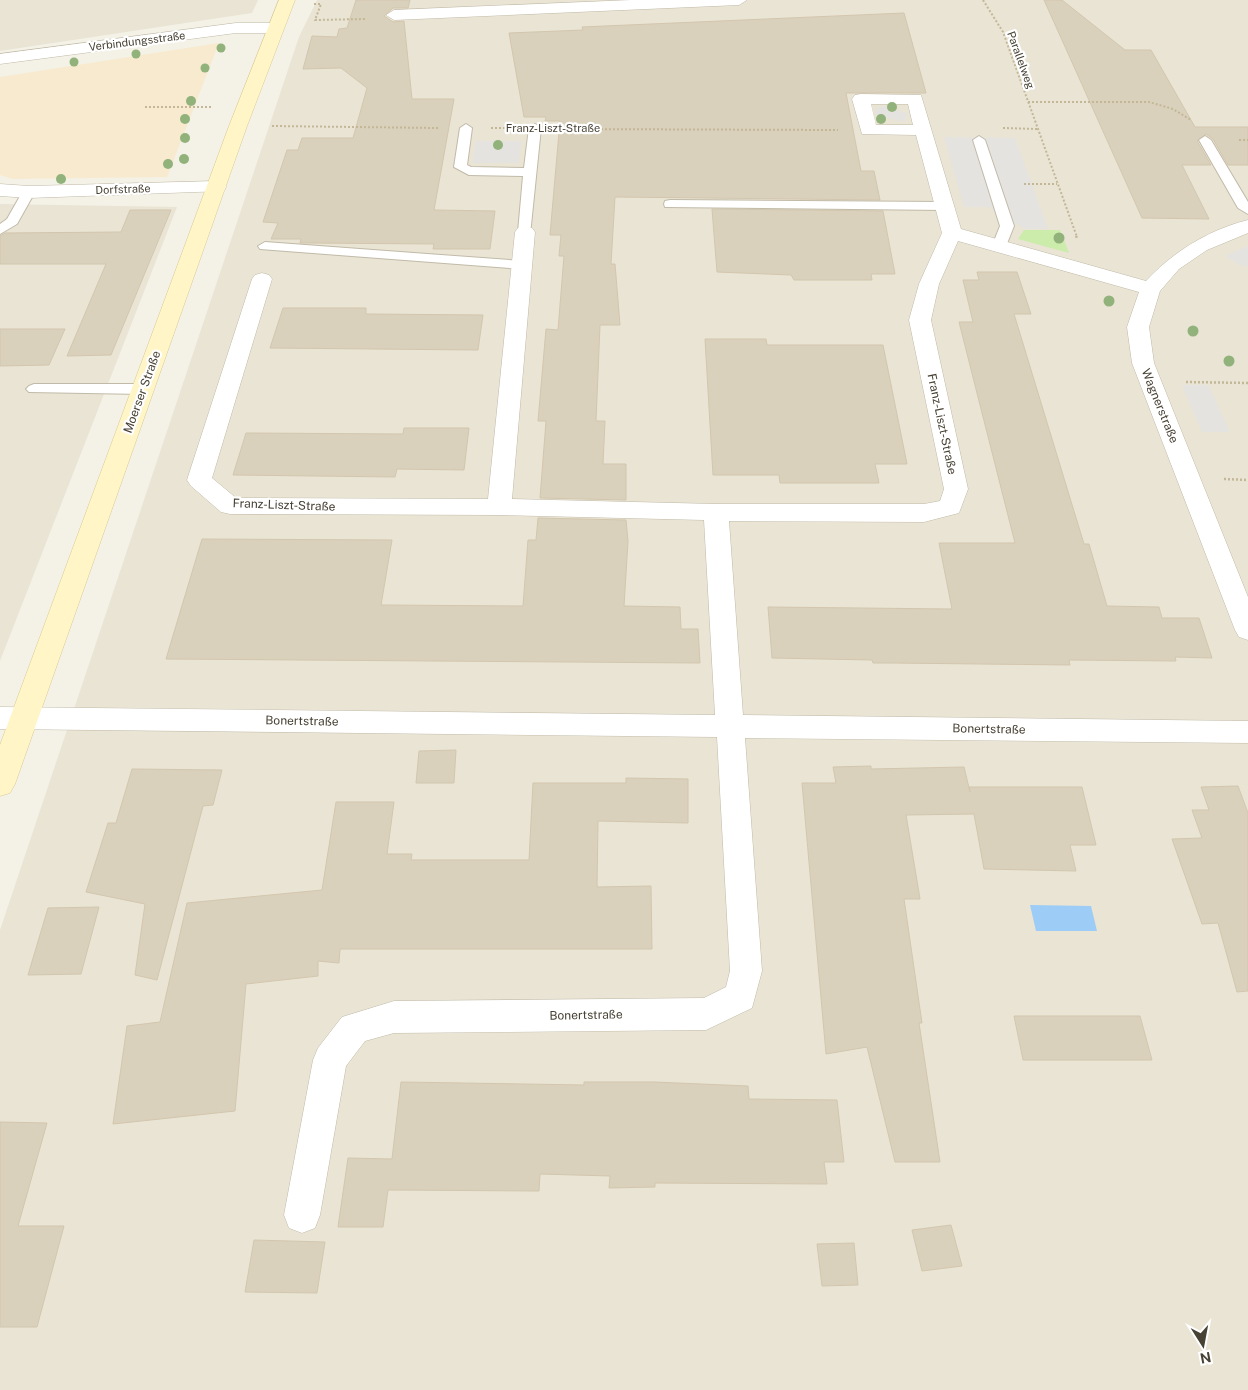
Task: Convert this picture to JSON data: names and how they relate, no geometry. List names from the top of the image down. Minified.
{"streets":{"main road":["Moerser Straße"],"street":["Verbindungsstraße","Franz-Liszt-Straße","Dorfstraße","Wagnerstraße","Bonertstraße"],"path":["Parallelweg"]},"crossings":[["Verbindungsstraße","Moerser Straße"],["Franz-Liszt-Straße","Moerser Straße"],["Dorfstraße","Moerser Straße"],["Moerser Straße","Bonertstraße"]],"north":"bottom"}
